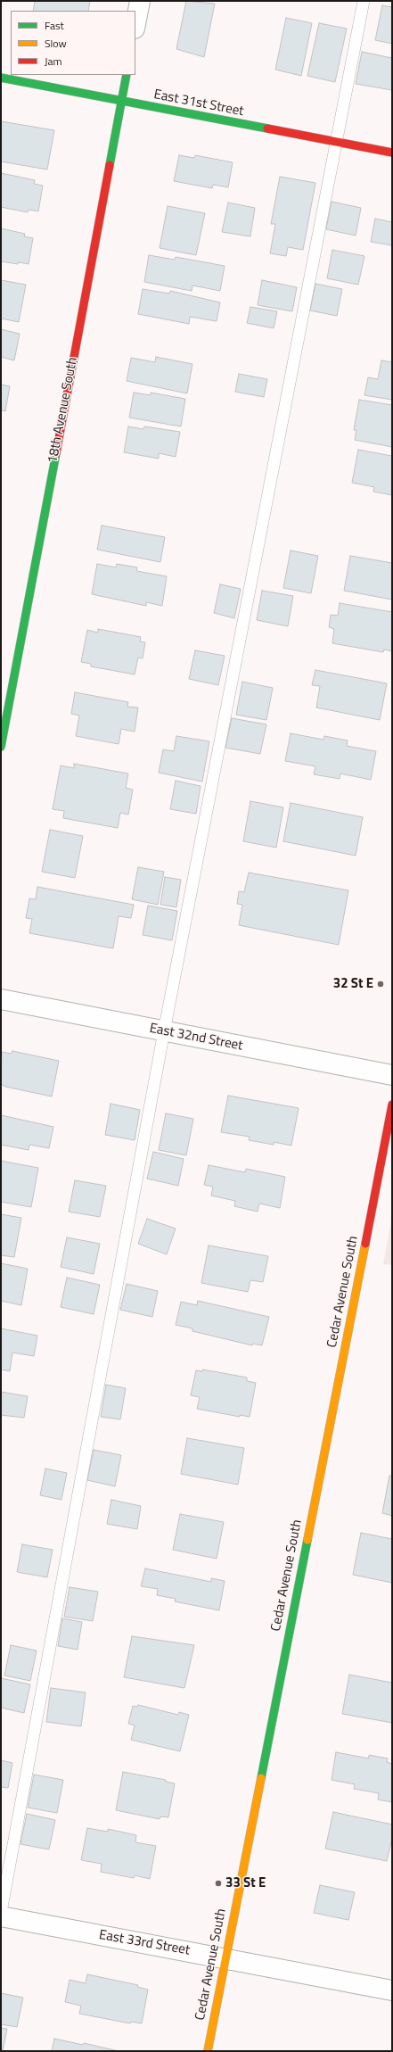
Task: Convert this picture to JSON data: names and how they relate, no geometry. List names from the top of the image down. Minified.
{"streets":{"street":["East 31st Street","18th Avenue South","East 32nd Street","Cedar Avenue South","East 33rd Street"]},"crossings":[["East 31st Street","18th Avenue South"],["Cedar Avenue South","East 33rd Street"]],"places":["32 St E","33 St E"],"legend":["Fast","Slow","Jam"]}
